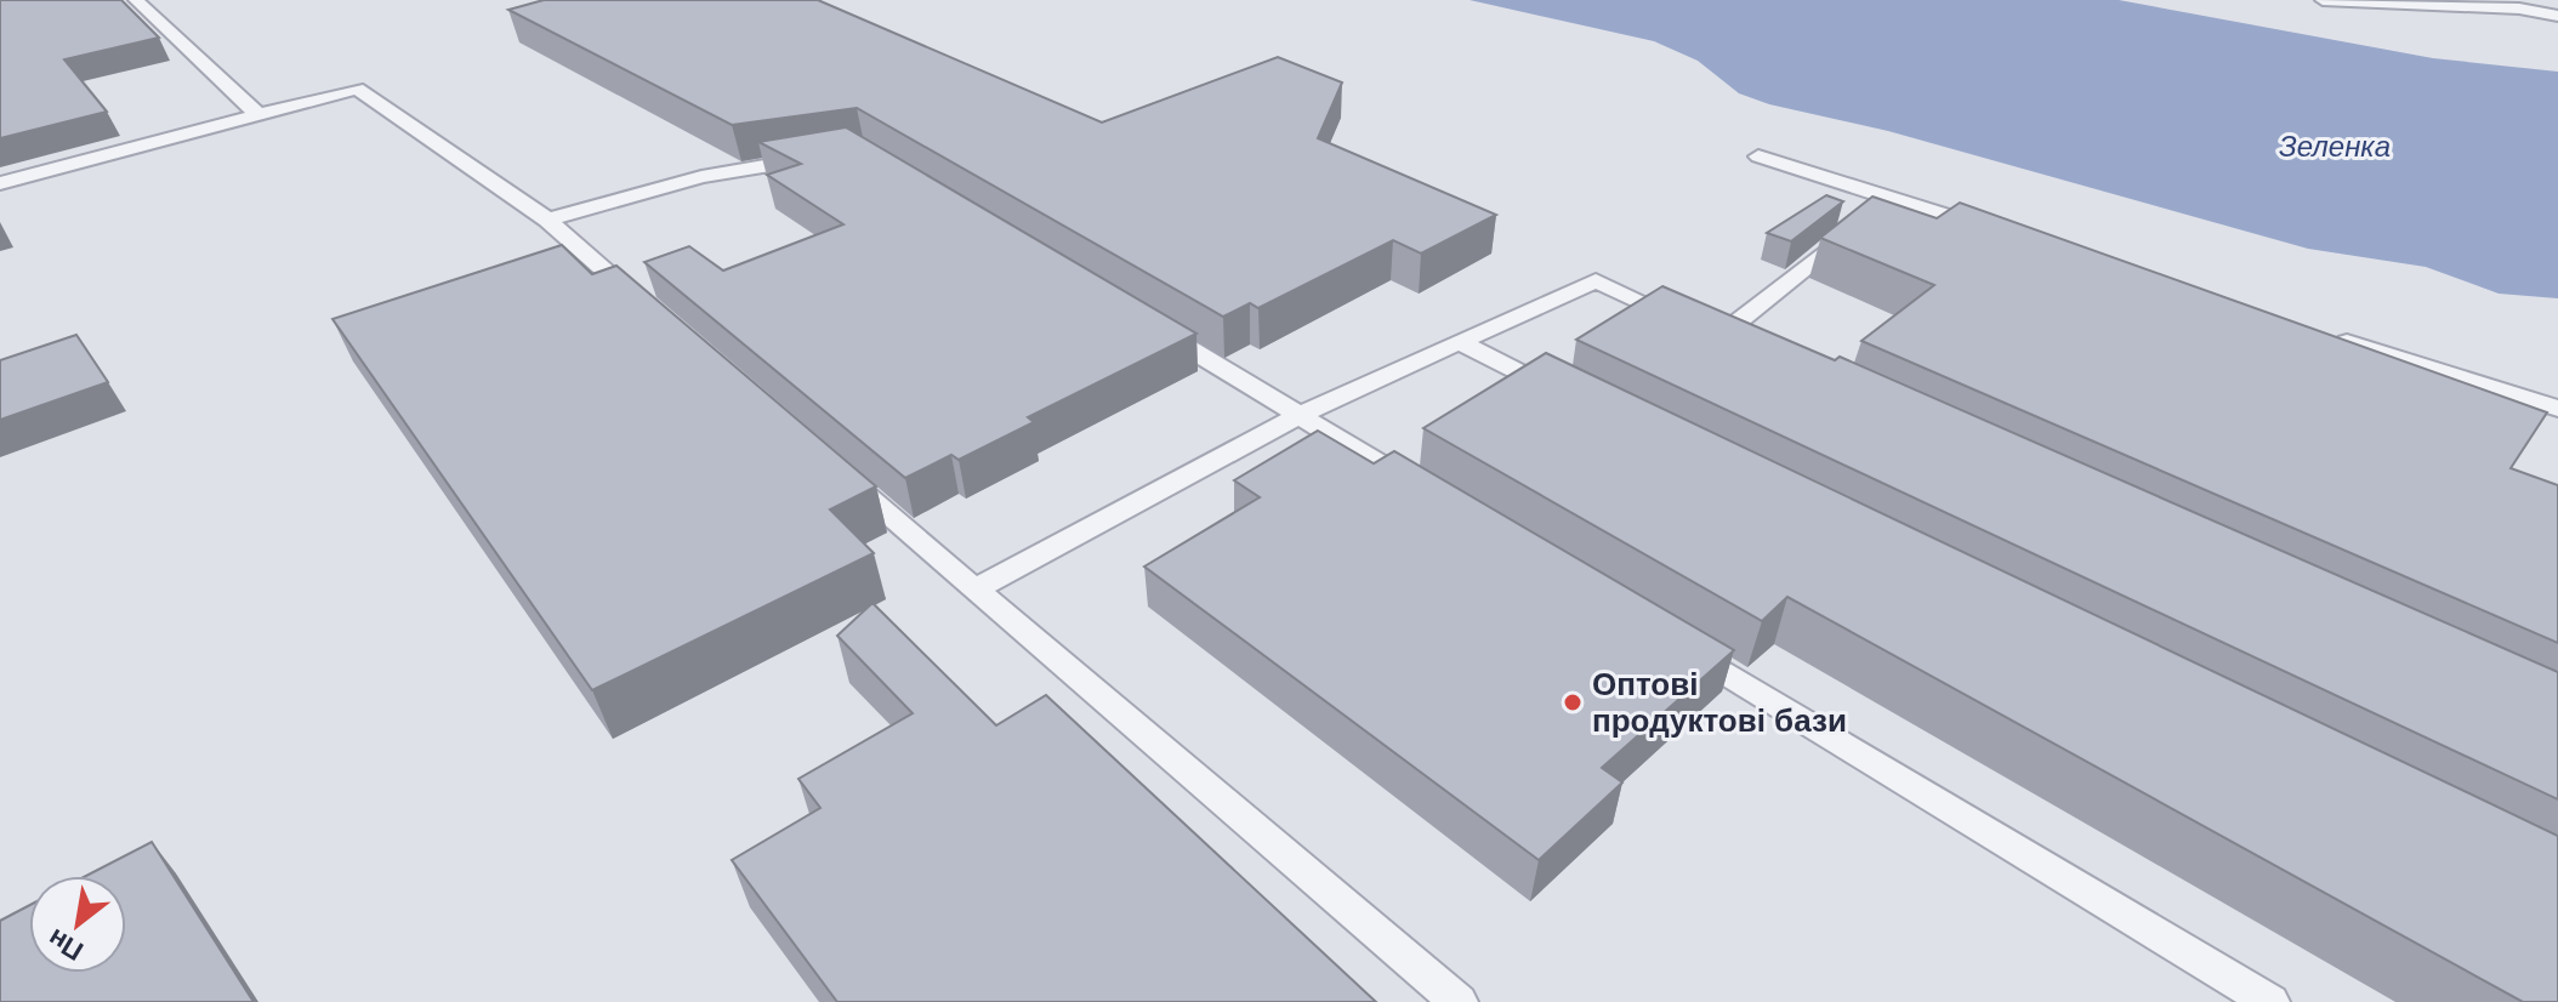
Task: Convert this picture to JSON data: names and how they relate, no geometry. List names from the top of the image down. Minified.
{"water":["Зеленка"],"places":["Оптові продуктові бази"],"north":"bottom left"}
